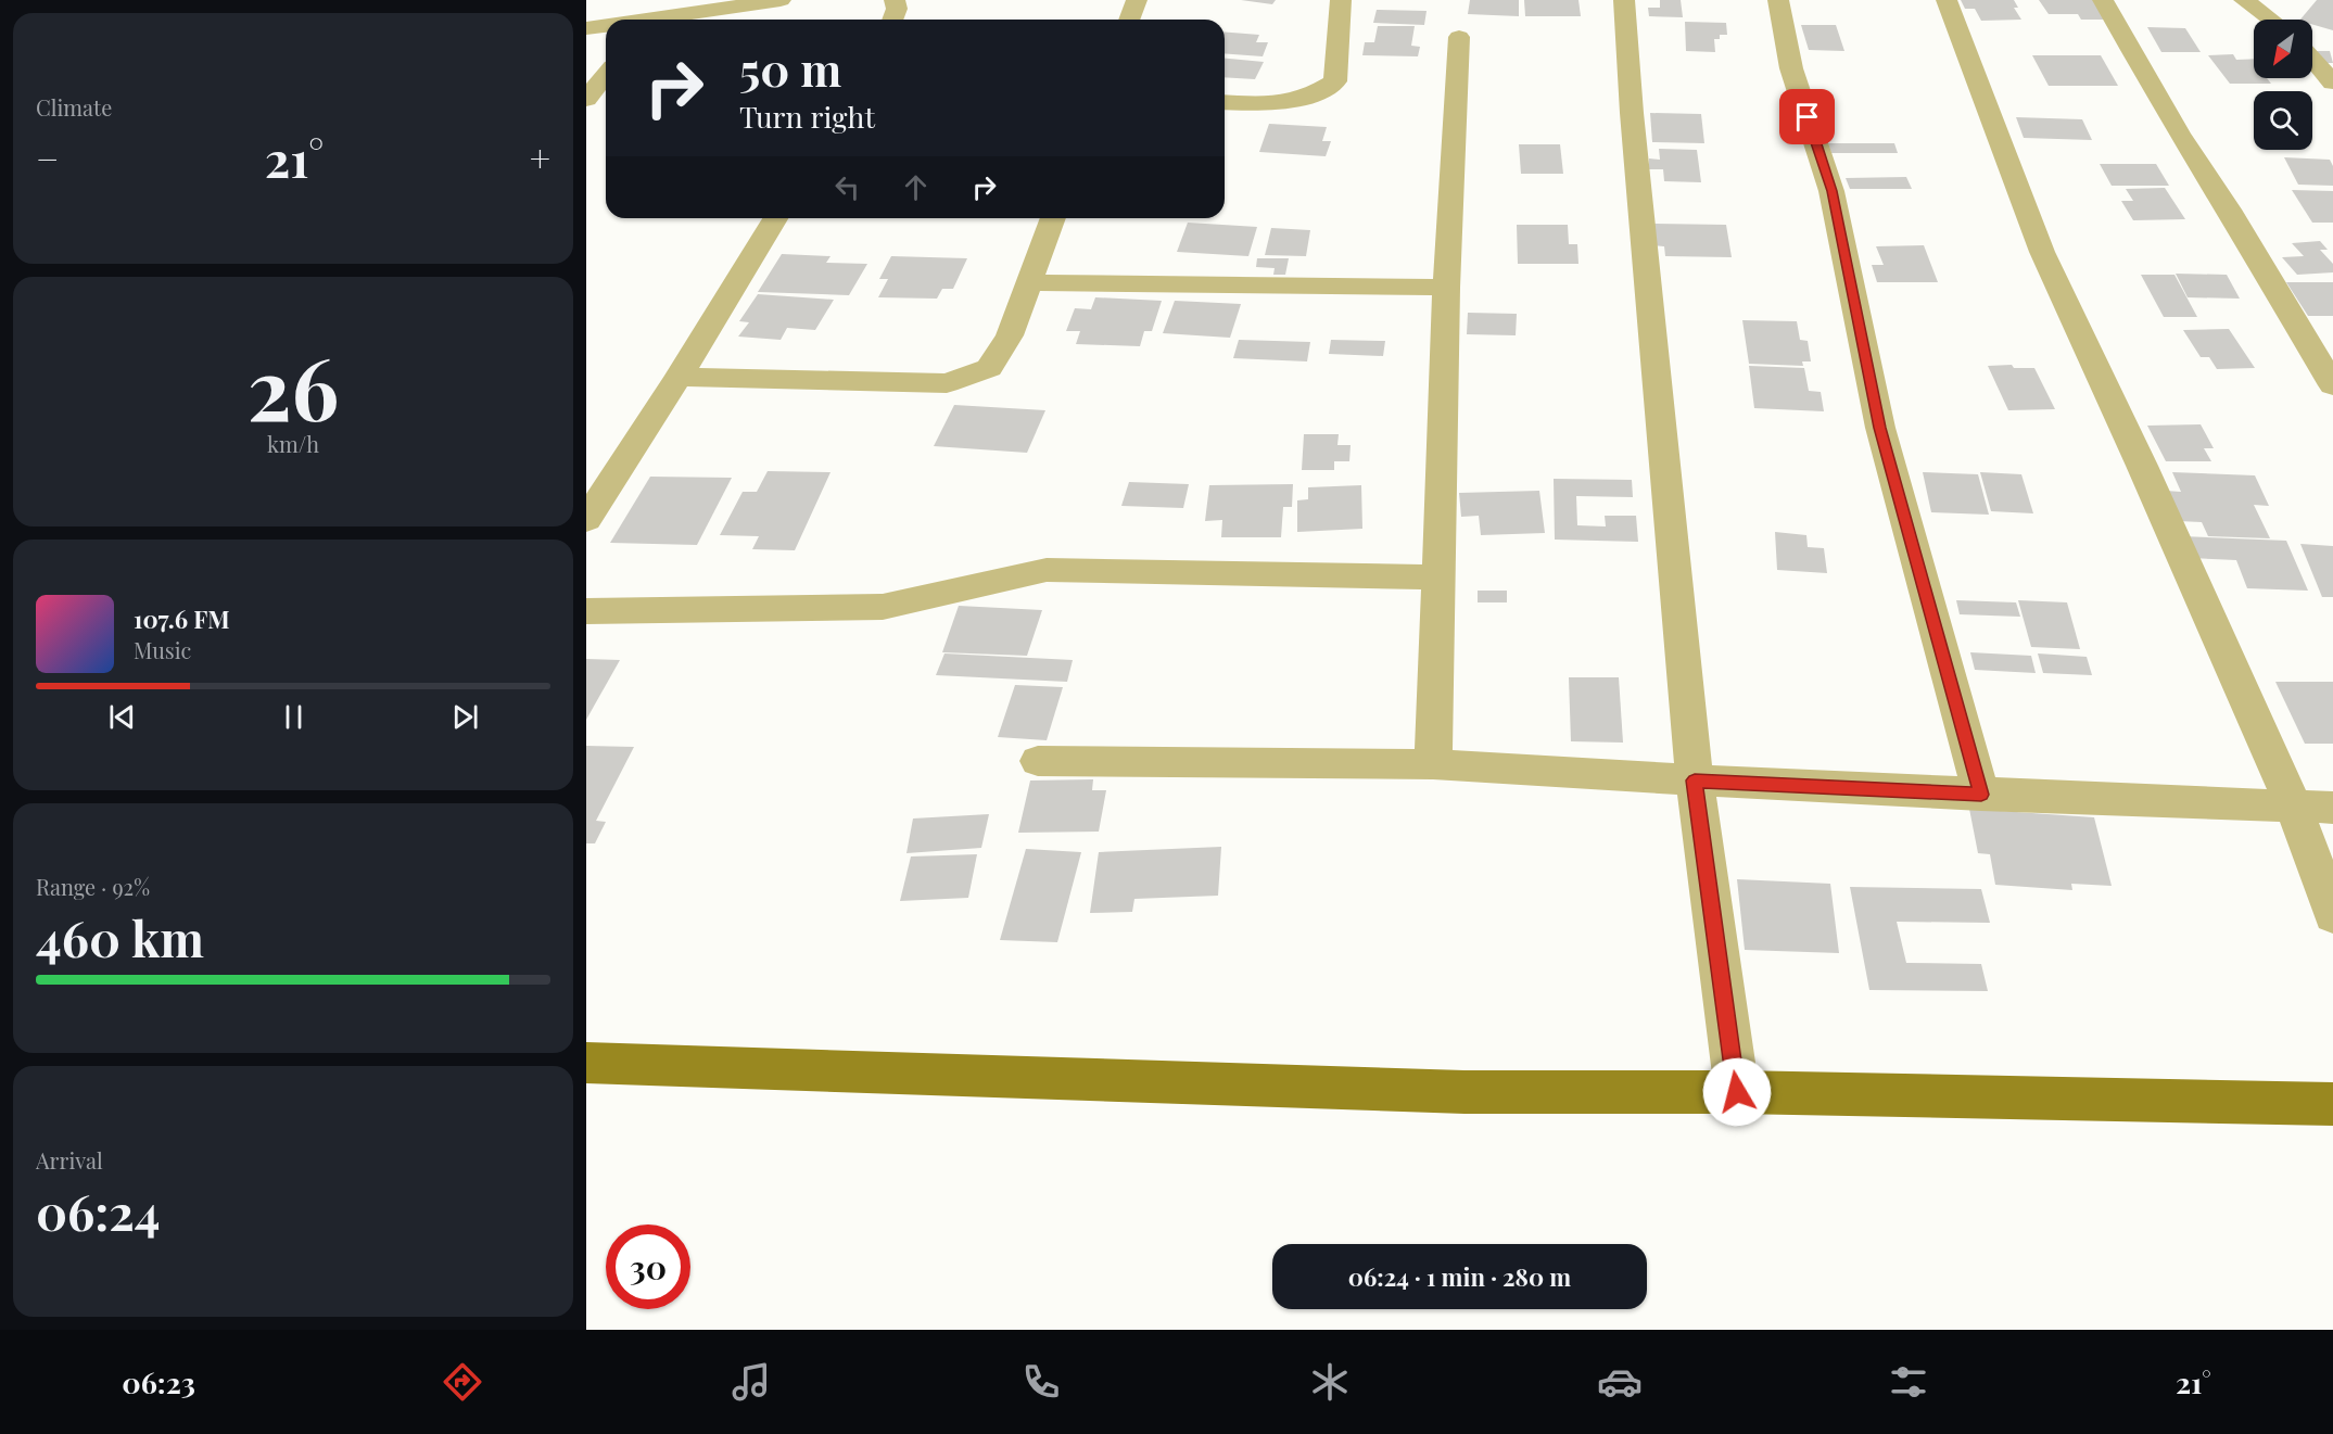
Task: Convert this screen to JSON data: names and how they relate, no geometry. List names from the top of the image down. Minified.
{"north":"bottom left","page":{"tile":["Climate",["26","km/h"],["Range · 92%","460 km"],["Arrival","06:24"]],"turn":["50 m","Turn right"],"heat":["−","21°","+"],"song":["107.6 FM","Music"],"limit":"30","trip":"06:24 · 1 min · 280 m","tabs":["06:23","21°"]}}
